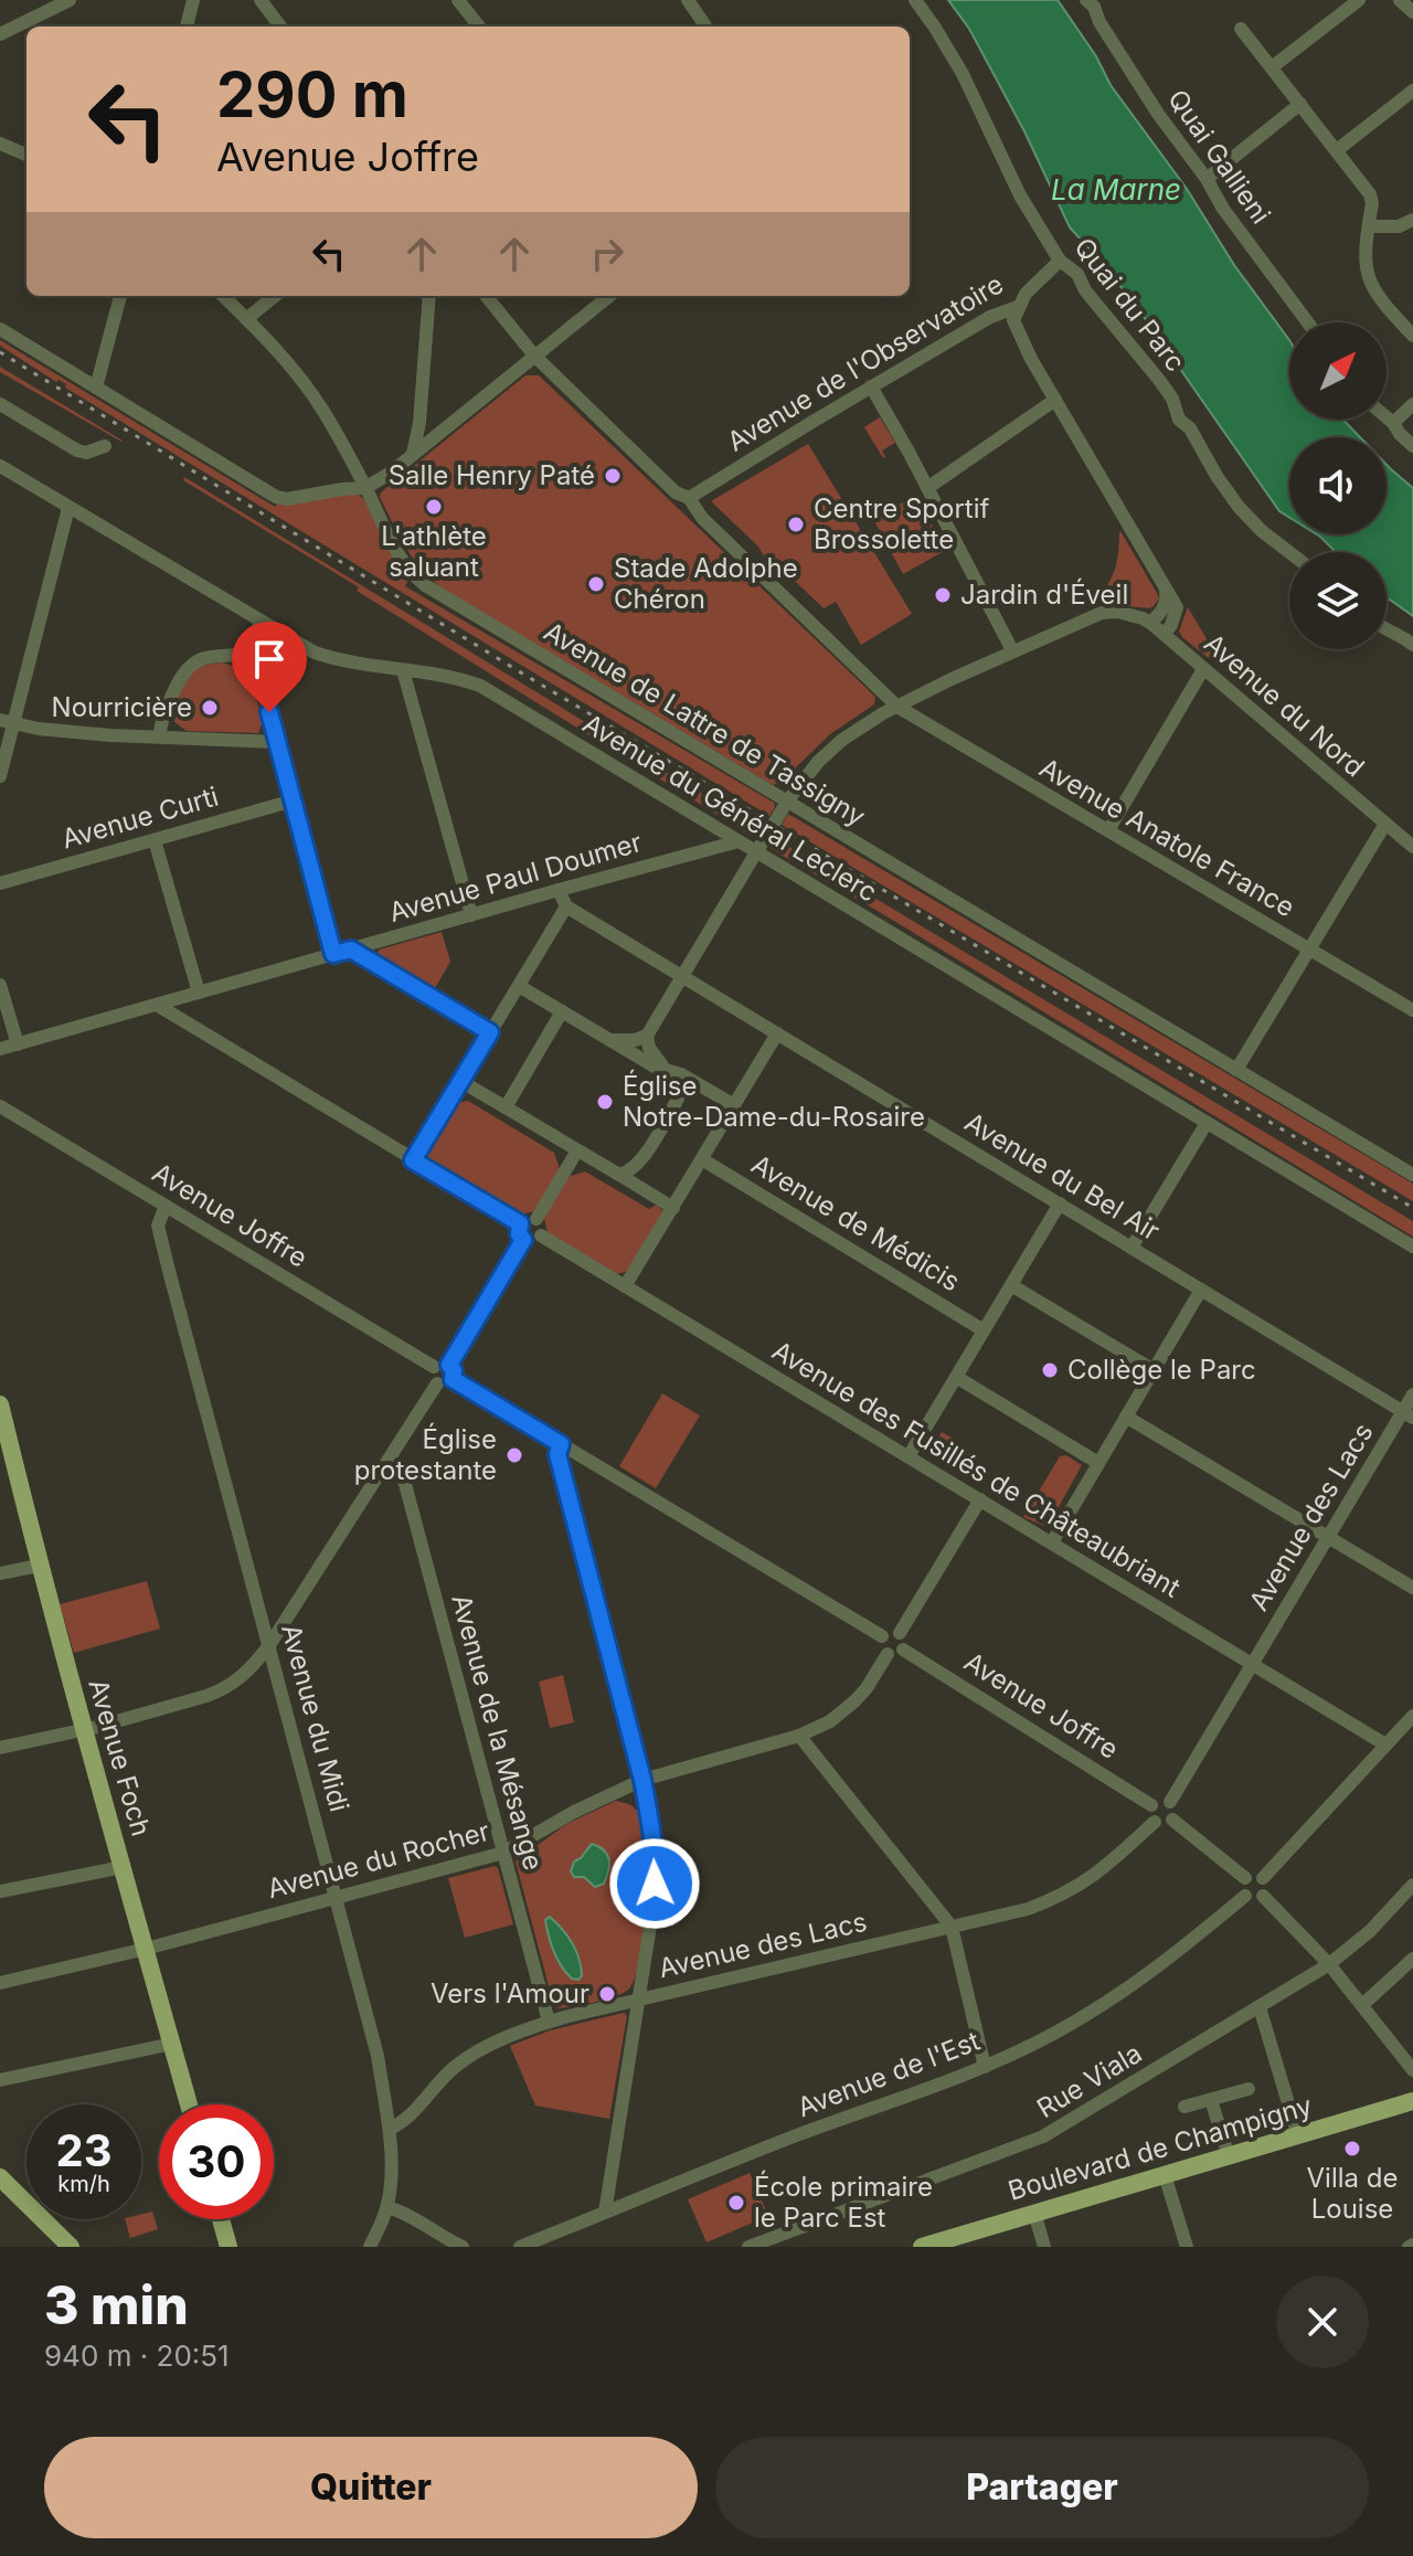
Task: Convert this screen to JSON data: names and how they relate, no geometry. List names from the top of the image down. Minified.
{"streets":{"main road":["Avenue Foch","Boulevard de Champigny"],"street":["Quai Gallieni","Quai du Parc","Avenue de l'Observatoire","Avenue du Nord","Avenue de Lattre de Tassigny","Avenue du Général Leclerc","Avenue Curti","Avenue Anatole France","Avenue Paul Doumer","Avenue du Bel Air","Avenue Joffre","Avenue de Médicis","Avenue des Fusillés de Châteaubriant","Avenue des Lacs","Avenue du Midi","Avenue de la Mésange","Avenue du Rocher","Avenue de l'Est","Rue Viala"]},"crossings":[["Quai du Parc","Avenue de l'Observatoire"],["Avenue de l'Observatoire","Avenue du Nord"],["Avenue de l'Observatoire","Avenue Anatole France"],["Avenue du Général Leclerc","Avenue Paul Doumer"],["Avenue du Bel Air","Avenue des Lacs"],["Avenue Joffre","Avenue des Lacs"],["Avenue Joffre","Avenue du Midi"],["Avenue Joffre","Avenue du Rocher"],["Avenue des Fusillés de Châteaubriant","Avenue des Lacs"],["Avenue des Lacs","Avenue du Midi"],["Avenue des Lacs","Avenue de la Mésange"],["Avenue du Midi","Avenue du Rocher"],["Avenue de la Mésange","Avenue du Rocher"],["Avenue Foch","Avenue du Rocher"]],"water":["La Marne"],"places":["Salle Henry Paté","L'athlète saluant","Centre Sportif Brossolette","Stade Adolphe Chéron","Jardin d'Éveil","Nourricière","Église Notre-Dame-du-Rosaire","Collège le Parc","Église protestante","Vers l'Amour","Villa de Louise","École primaire le Parc Est"],"north":"top right","page":{"turn":["290 m","Avenue Joffre"],"speed":"23 km/h","limit":"30","heading":["3 min","940 m · 20:51"],"buttons":["Quitter","Partager"]}}
